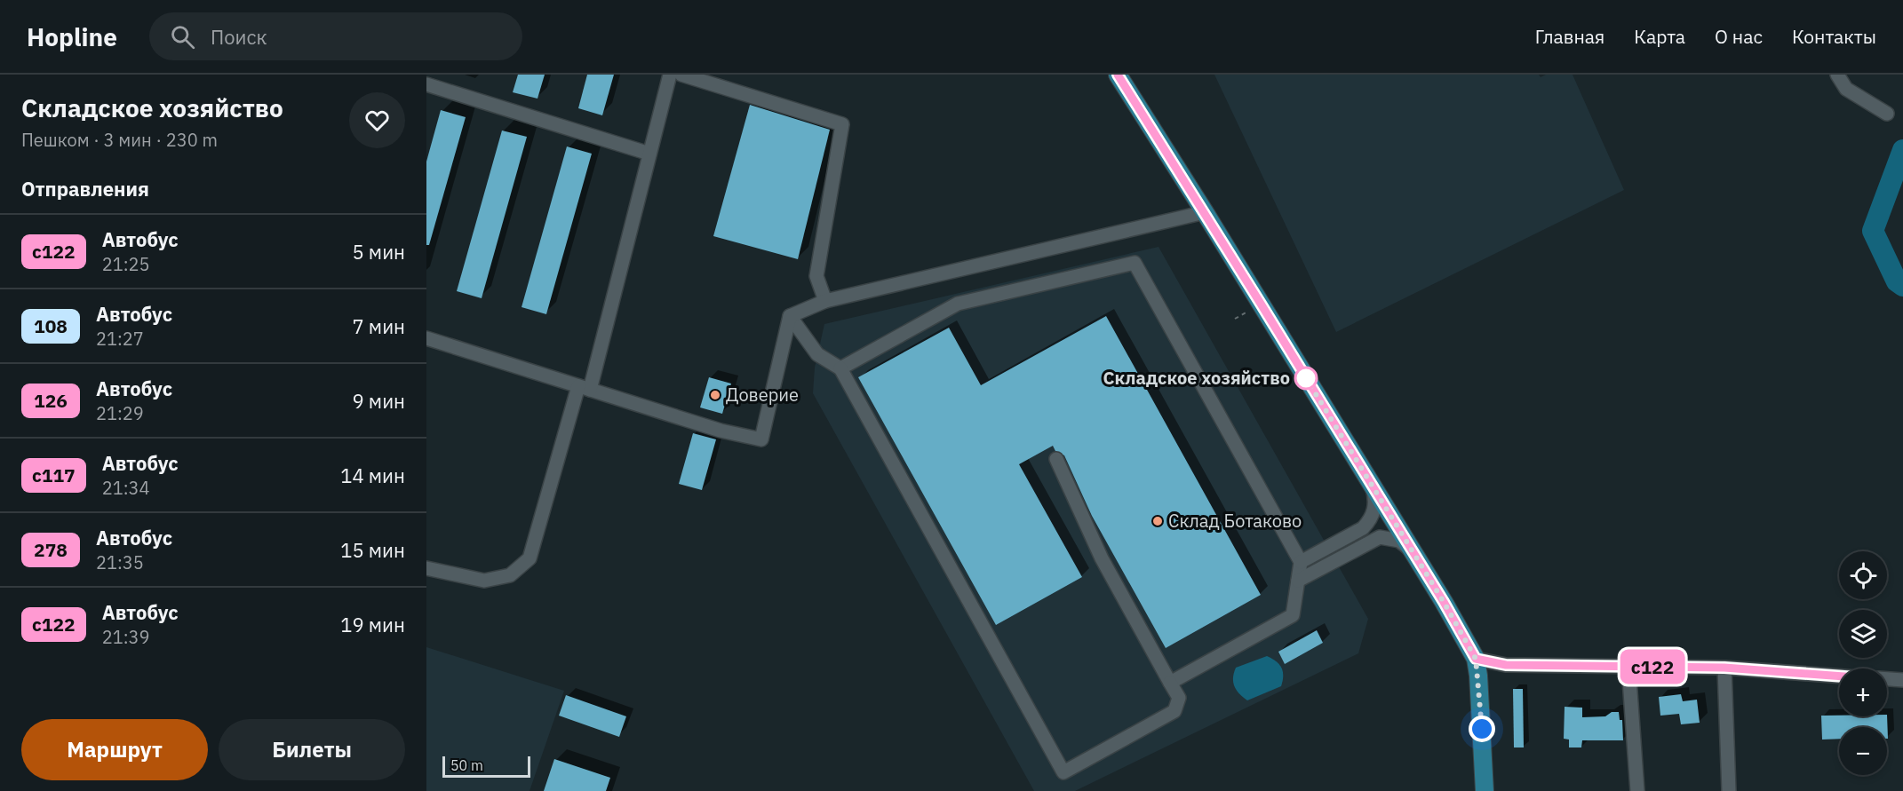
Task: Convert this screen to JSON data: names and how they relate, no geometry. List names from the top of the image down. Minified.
{"places":["Складское хозяйство","Доверие","Склад Ботаково"],"lines":["bus line с122"],"scale_bar":"50 m","page":{"header":"Hopline","search":"Поиск","nav":["Главная","Карта","О нас","Контакты"],"heading":[["Складское хозяйство","Пешком · 3 мин · 230 m"],"Отправления"],"on_map":"с122","list":[{"mark":"с122","name":"Автобус","note":"21:25","value":"5 мин"},{"mark":"108","name":"Автобус","note":"21:27","value":"7 мин"},{"mark":"126","name":"Автобус","note":"21:29","value":"9 мин"},{"mark":"с117","name":"Автобус","note":"21:34","value":"14 мин"},{"mark":"278","name":"Автобус","note":"21:35","value":"15 мин"},{"mark":"с122","name":"Автобус","note":"21:39","value":"19 мин"}],"map_buttons":["+","−"],"buttons":["Маршрут","Билеты"],"scale":"50 m"}}
